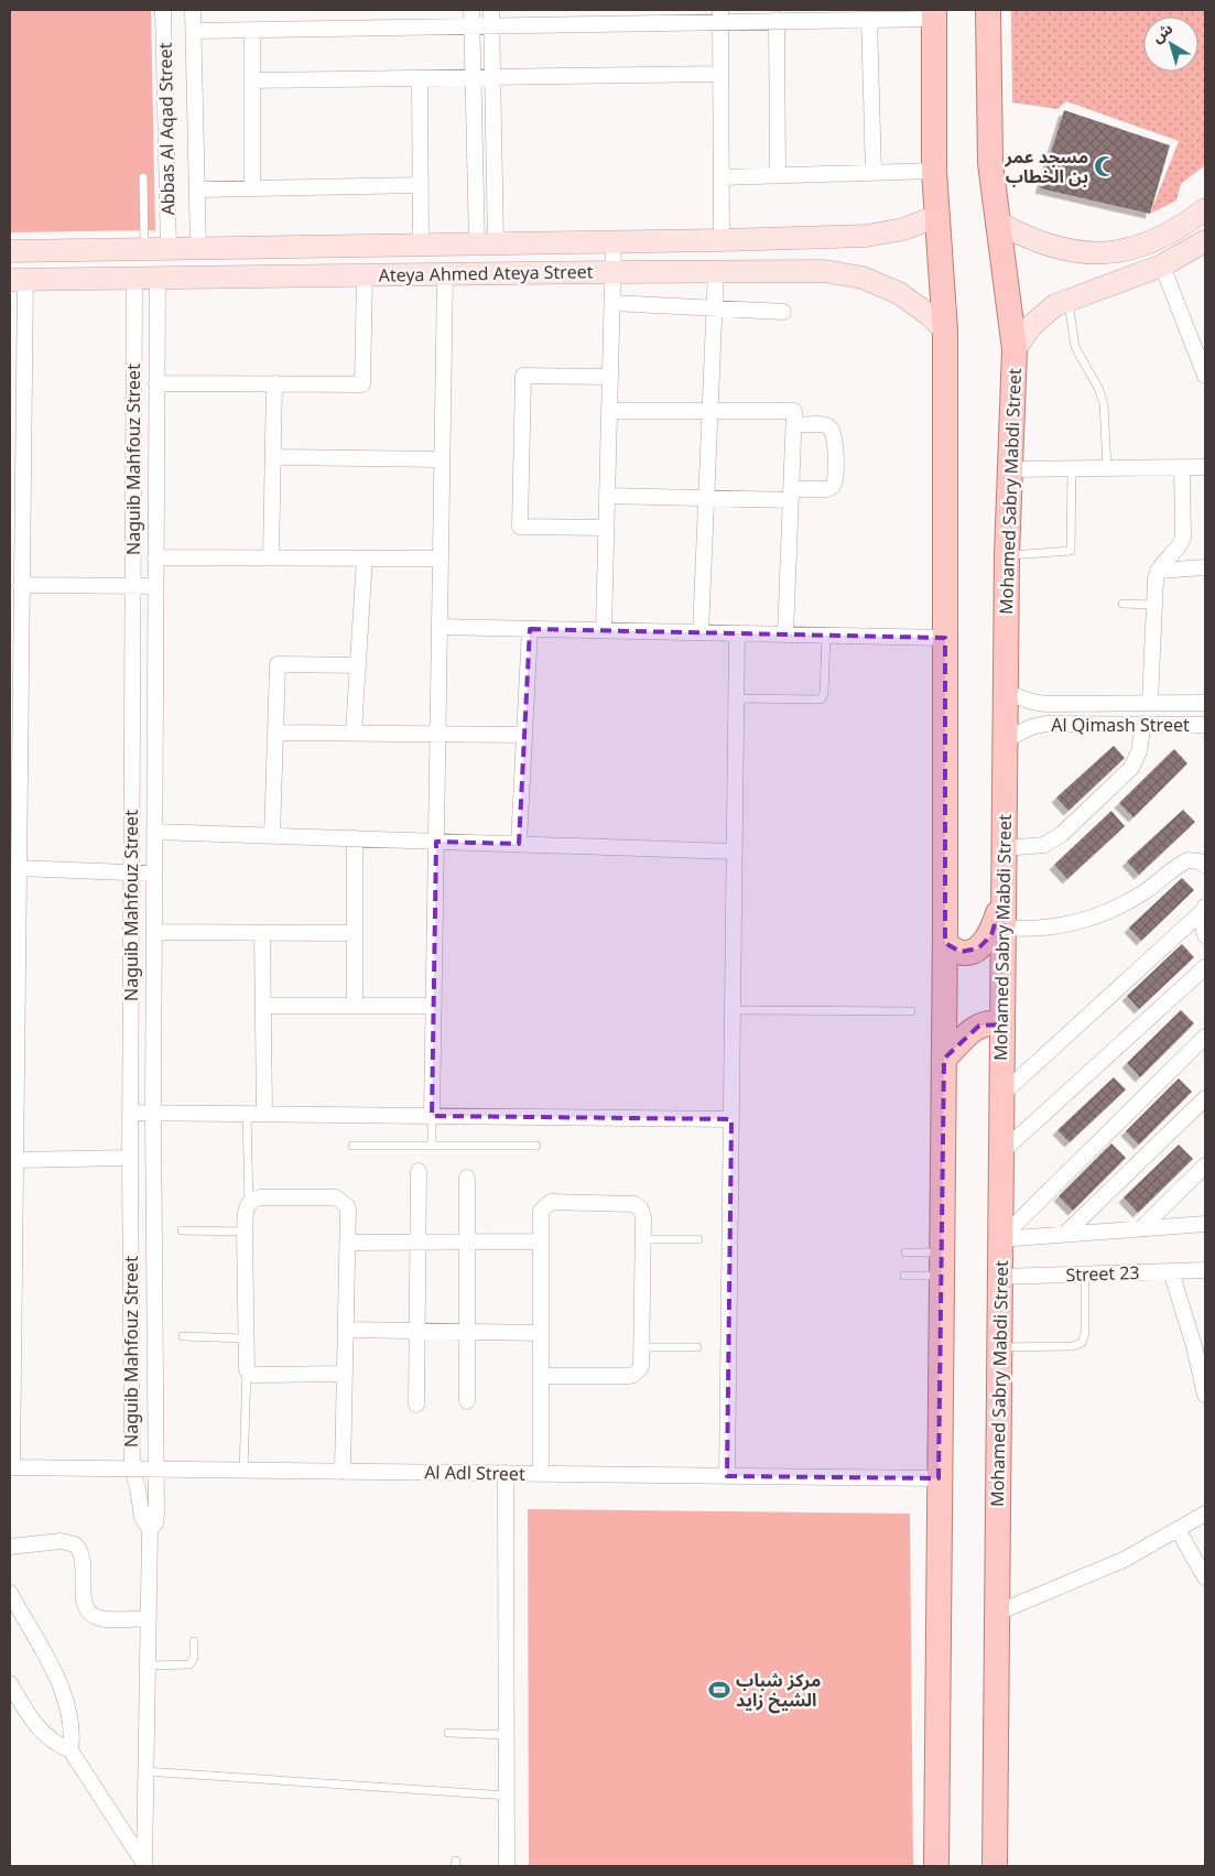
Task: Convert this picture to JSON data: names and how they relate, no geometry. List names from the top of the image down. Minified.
{"streets":{"main road":["Mohamed Sabry Mabdi Street"],"street":["Abbas Al Aqad Street","Ateya Ahmed Ateya Street","Naguib Mahfouz Street","Al Qimash Street","Street 23","Al Adl Street"]},"crossings":[["Abbas Al Aqad Street","Ateya Ahmed Ateya Street"],["Ateya Ahmed Ateya Street","Naguib Mahfouz Street"],["Naguib Mahfouz Street","Al Adl Street"],["Mohamed Sabry Mabdi Street","Al Qimash Street"],["Mohamed Sabry Mabdi Street","Street 23"]],"places":{"mosque":["مسجد عمر بن الخطاب"],"sports":["مركز شباب الشيخ زايد"]},"north":"top left"}
